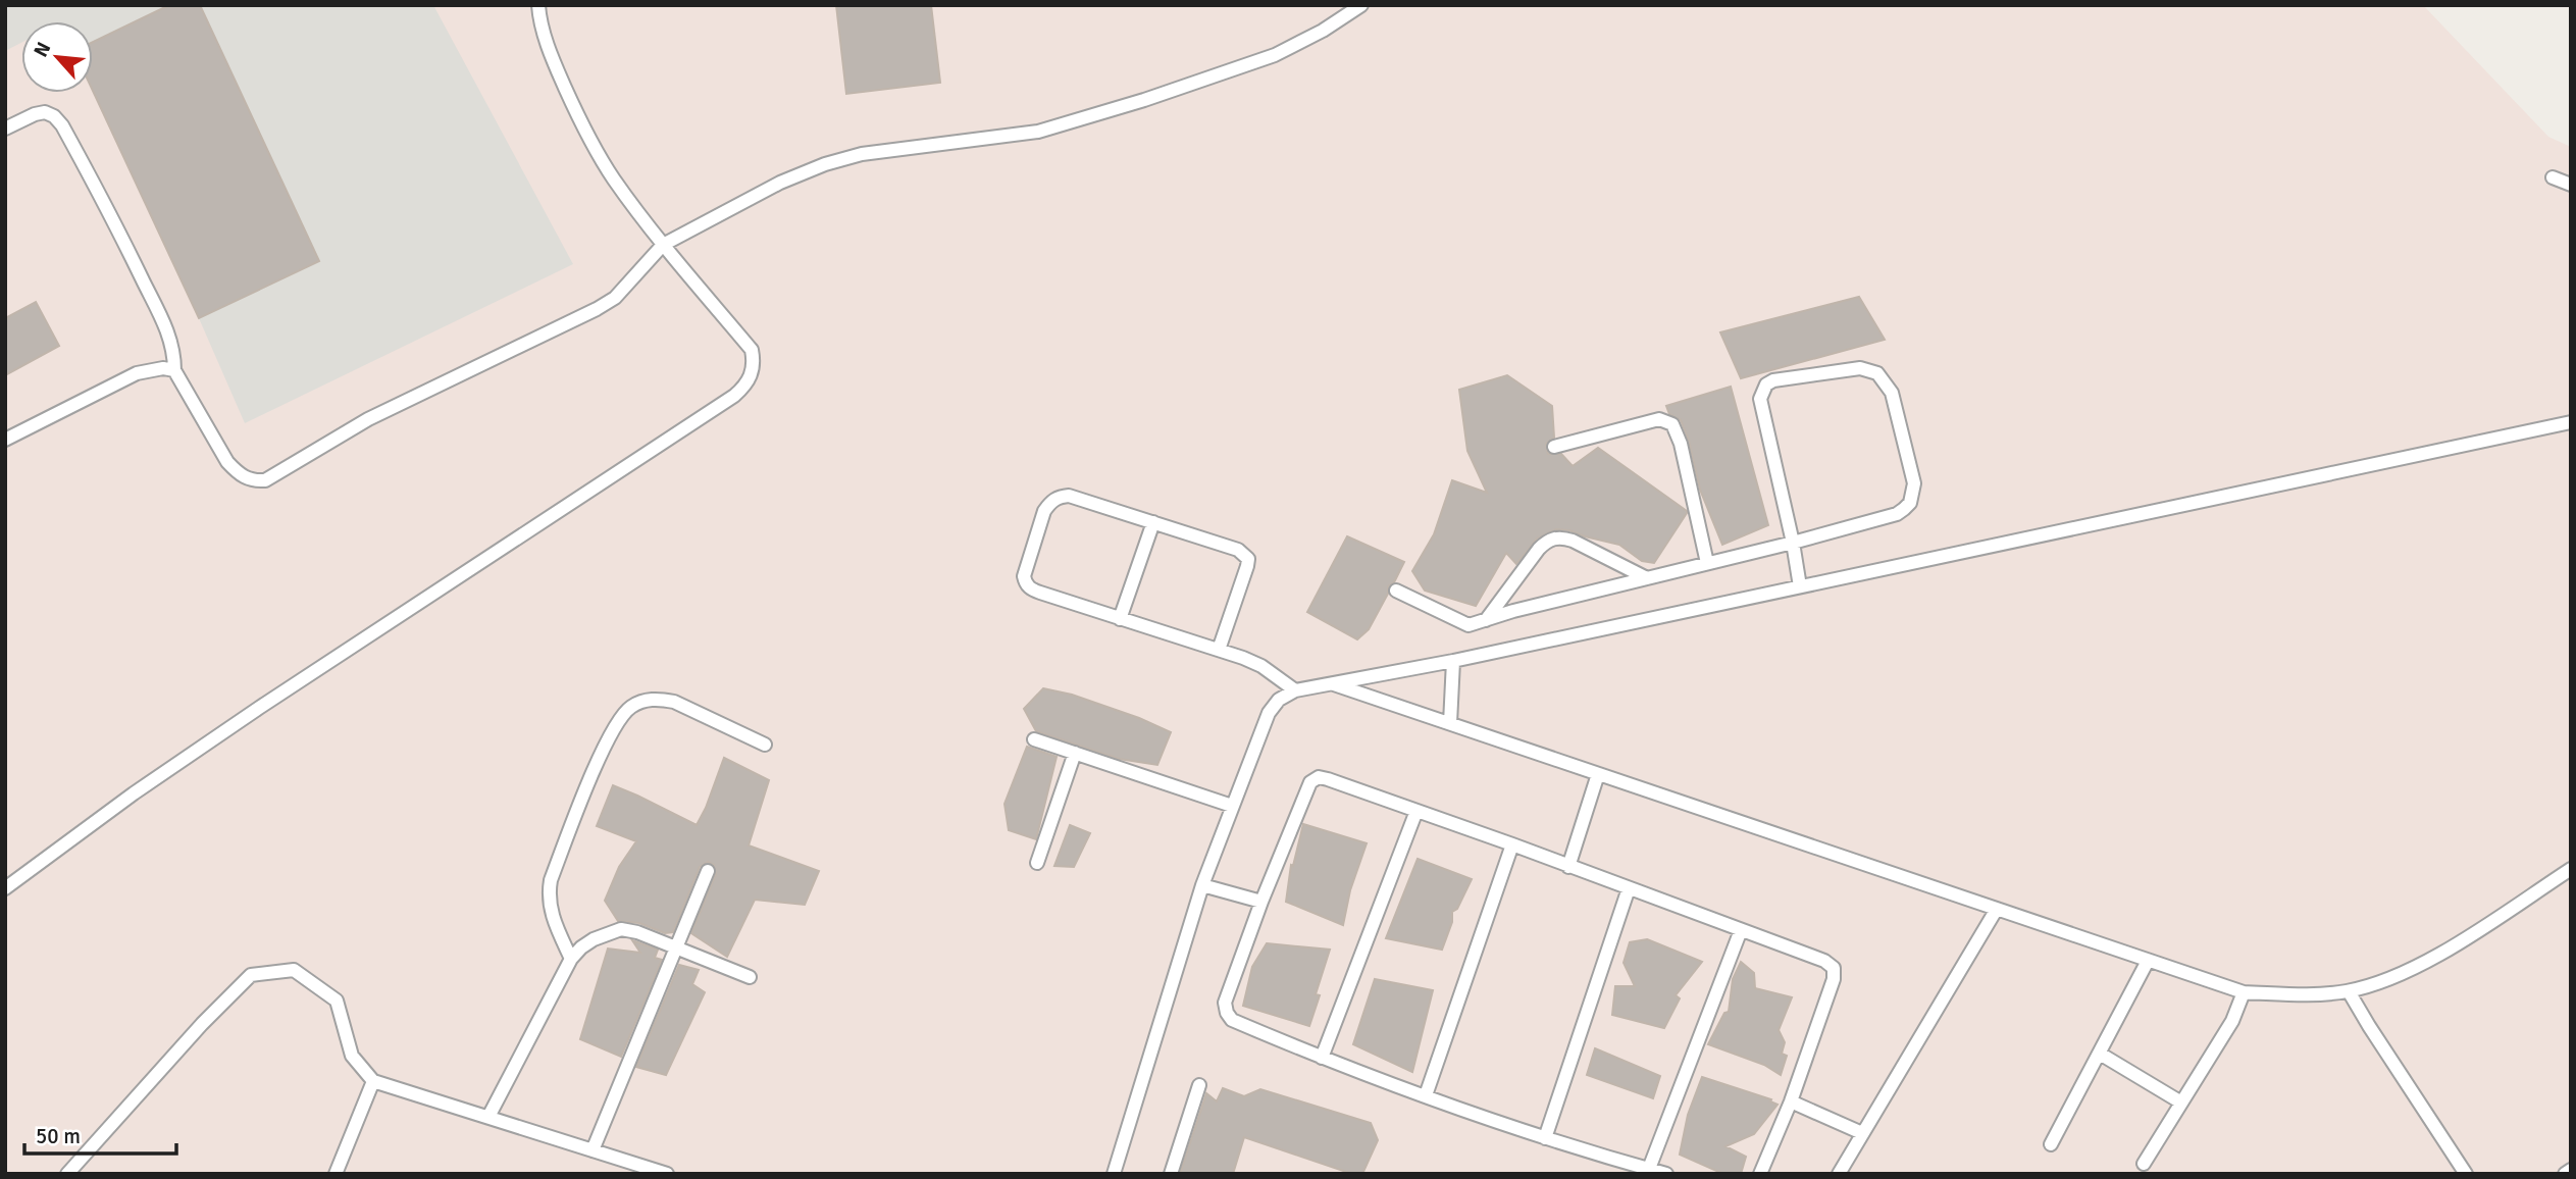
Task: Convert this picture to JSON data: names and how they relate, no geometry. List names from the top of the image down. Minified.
{"scale_bar":"50 m","north":"top left"}
